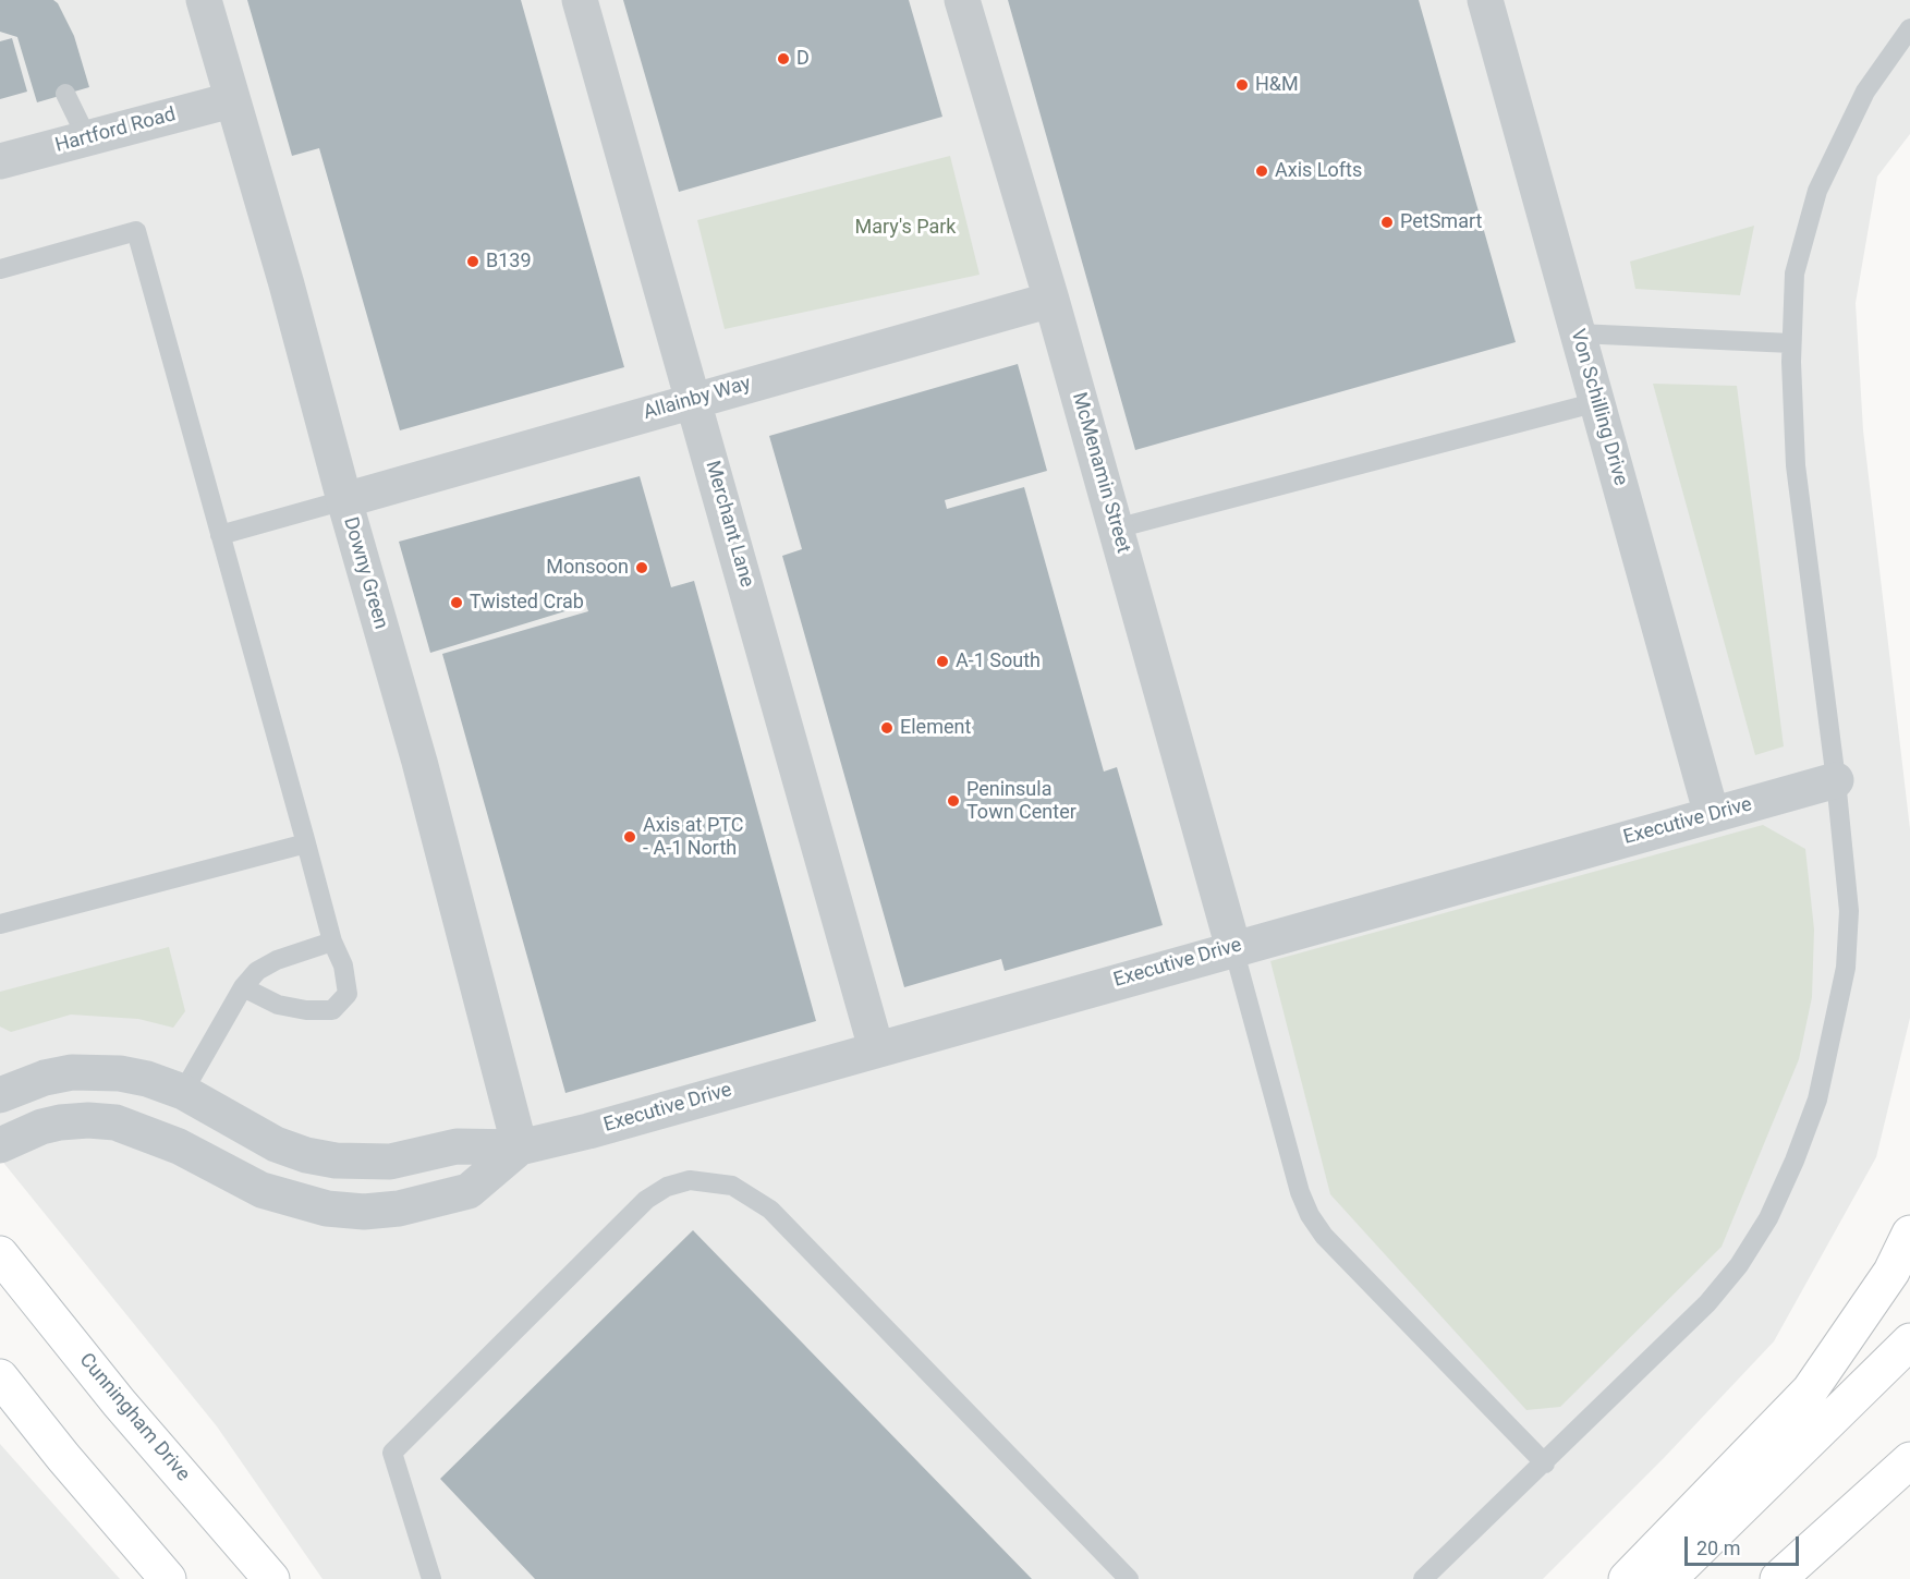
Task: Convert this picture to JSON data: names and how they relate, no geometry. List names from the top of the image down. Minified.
{"streets":{"main road":["Cunningham Drive"],"street":["Hartford Road","Allainby Way","Von Schilling Drive","McMenamin Street","Merchant Lane","Downy Green","Executive Drive"]},"crossings":[["Hartford Road","Downy Green"],["Allainby Way","McMenamin Street"],["Allainby Way","Merchant Lane"],["Allainby Way","Downy Green"],["Von Schilling Drive","Executive Drive"],["McMenamin Street","Executive Drive"],["Merchant Lane","Executive Drive"],["Downy Green","Executive Drive"]],"parks":["Mary's Park"],"places":["D","H&M","Axis Lofts","PetSmart","B139","Monsoon","Twisted Crab","A-1 South","Element","Peninsula Town Center","Axis at PTC - A-1 North"],"scale_bar":"20 m"}
